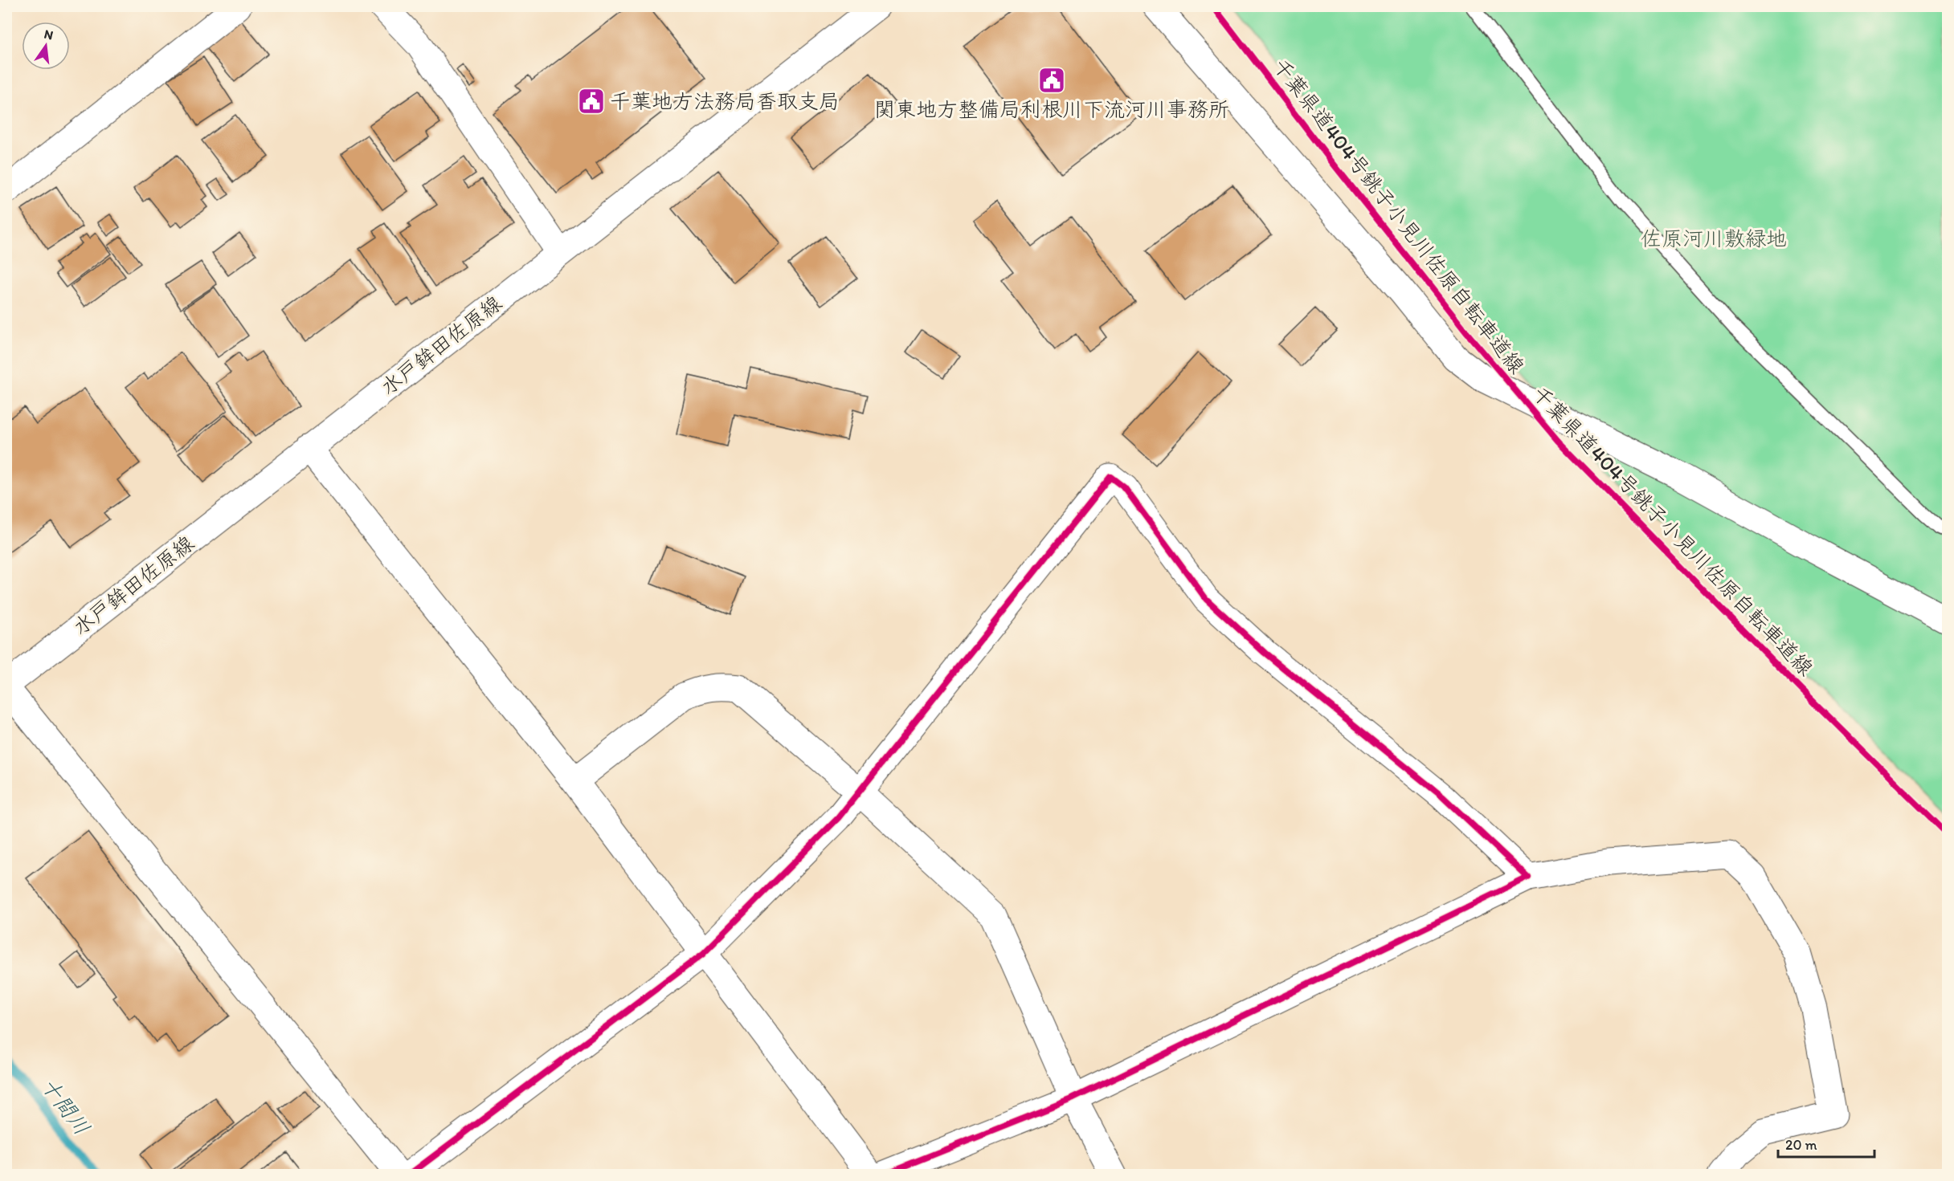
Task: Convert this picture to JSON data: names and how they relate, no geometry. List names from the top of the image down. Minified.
{"streets":{"street":["水戸鉾田佐原線"],"cycle path":["千葉県道404号銚子小見川佐原自転車道線"]},"water":["十間川"],"parks":["佐原河川敷緑地"],"places":{"public building":["関東地方整備局利根川下流河川事務所","千葉地方法務局香取支局"]},"scale_bar":"20 m","north":"top"}
